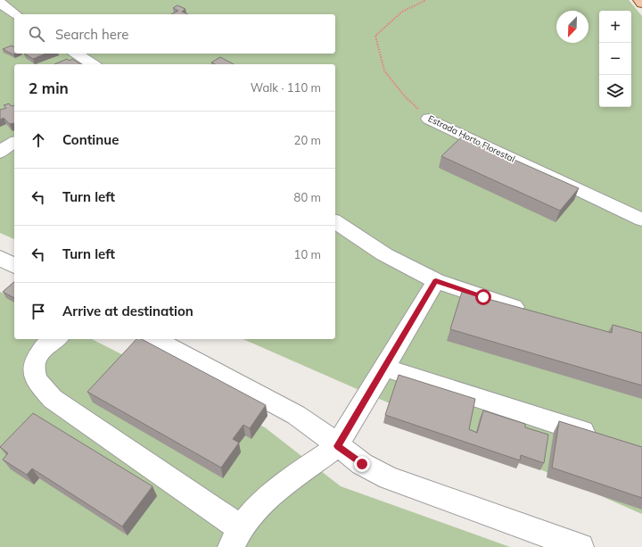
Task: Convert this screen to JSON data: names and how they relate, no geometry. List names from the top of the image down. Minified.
{"streets":{"street":["Estrada Horto Florestal"]},"north":"bottom left","page":{"map_buttons":["+","−"],"search":"Search here","heading":["2 min","Walk · 110 m"],"list":[["Continue","20 m"],["Turn left","80 m"],["Turn left","10 m"],"Arrive at destination"]}}
